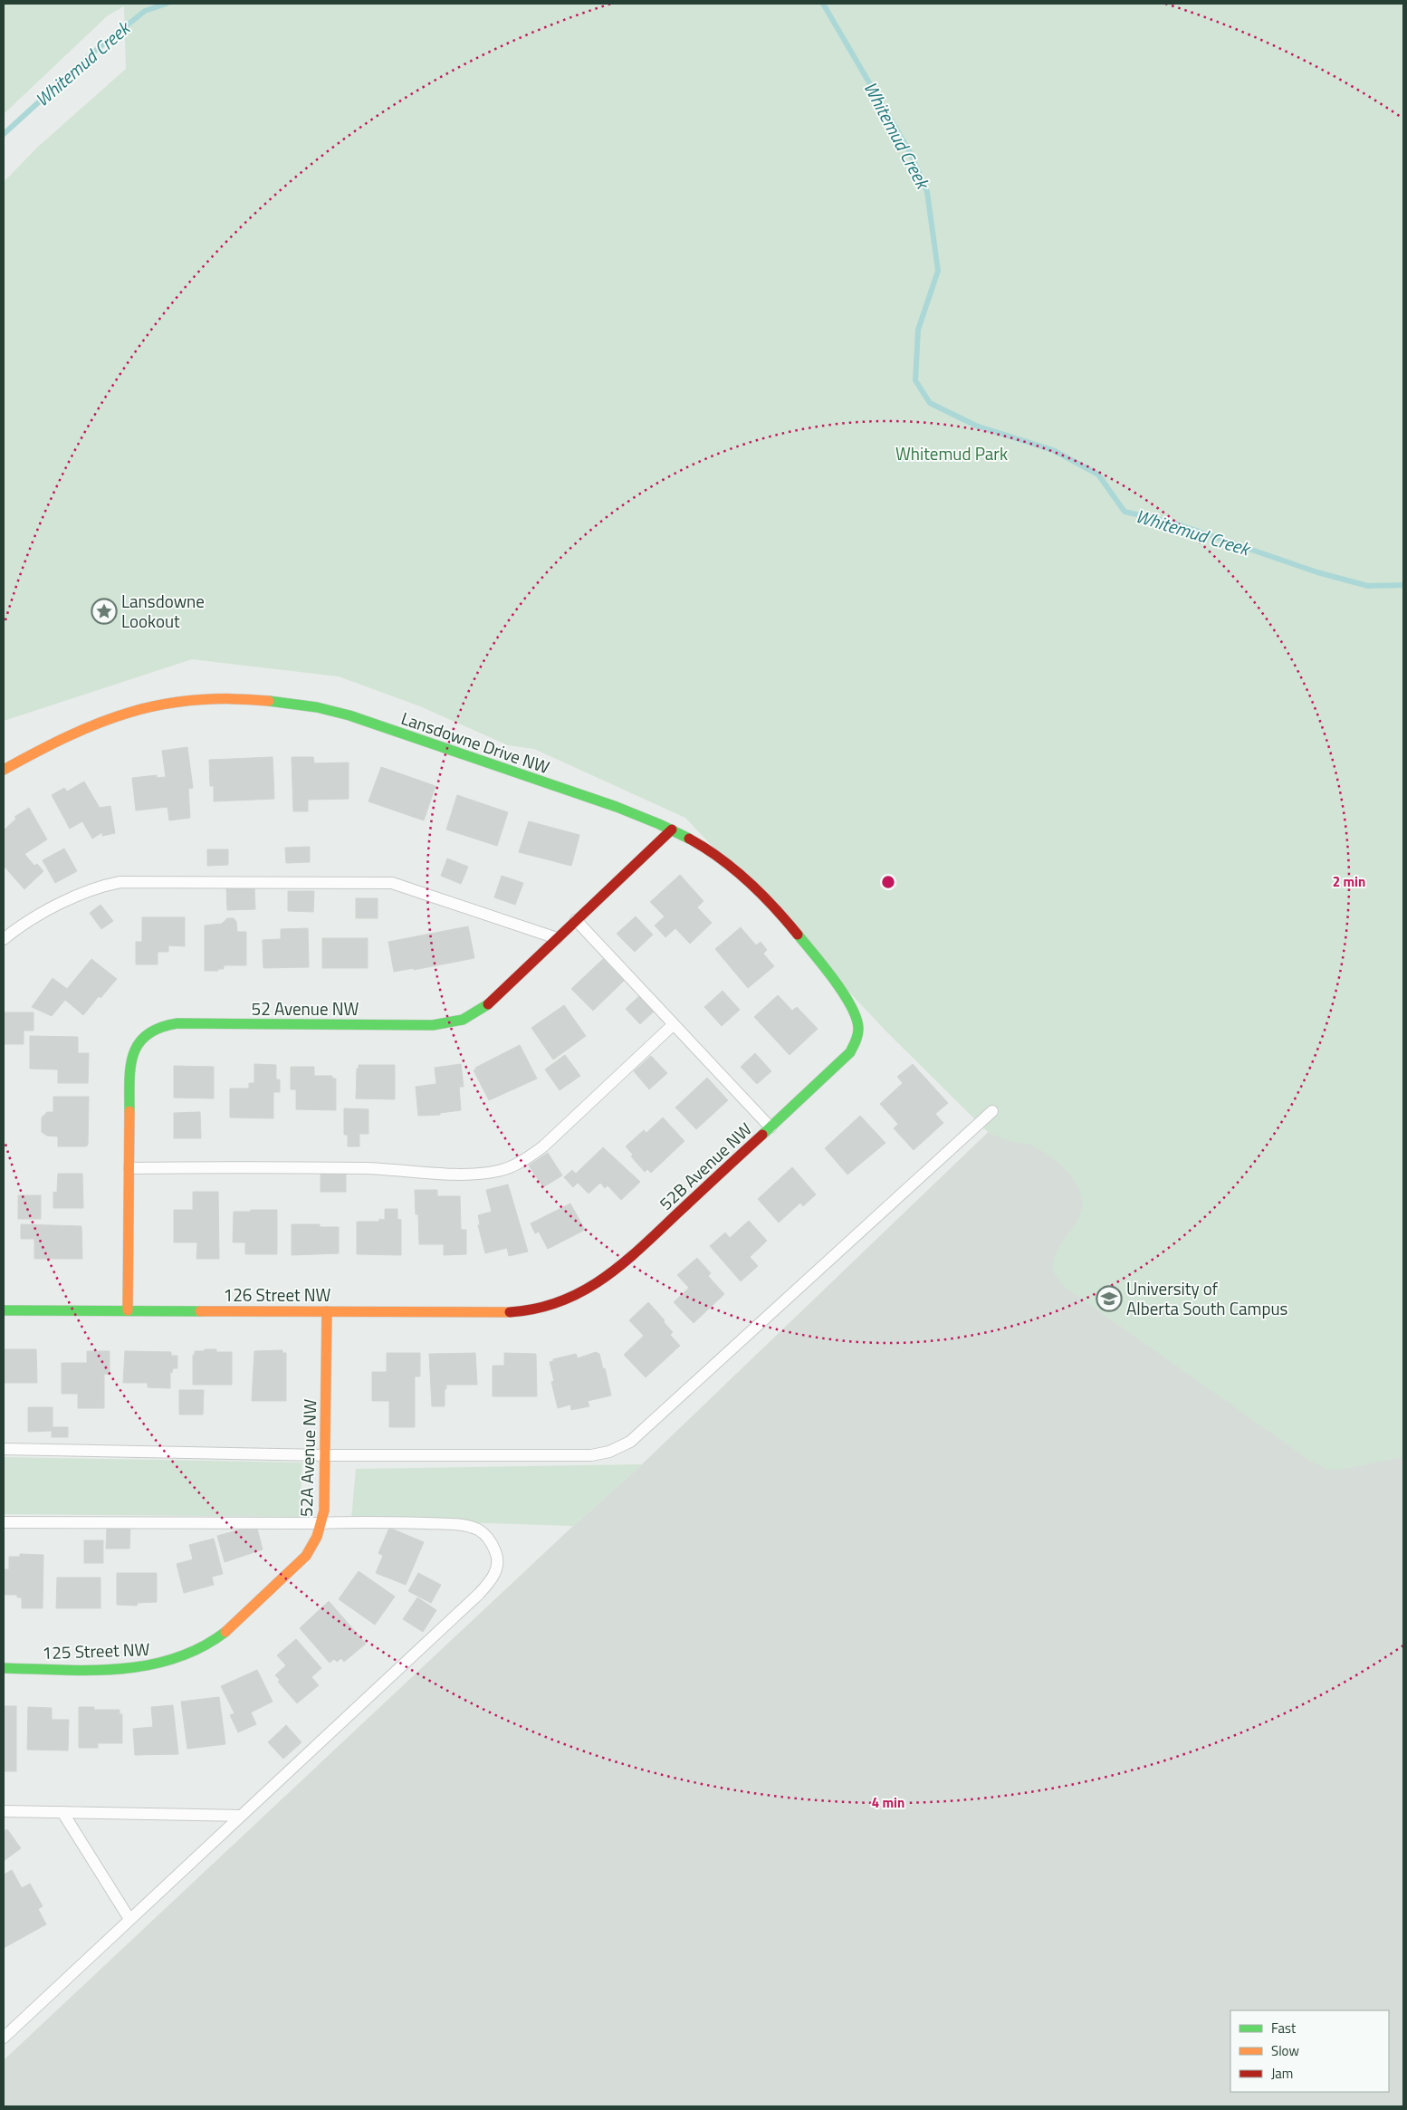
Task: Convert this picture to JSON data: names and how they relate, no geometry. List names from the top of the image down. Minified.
{"streets":{"street":["Lansdowne Drive NW","52 Avenue NW","52B Avenue NW","126 Street NW","52A Avenue NW","125 Street NW"]},"crossings":[["Lansdowne Drive NW","52 Avenue NW"],["Lansdowne Drive NW","52B Avenue NW"],["52 Avenue NW","126 Street NW"],["52B Avenue NW","126 Street NW"],["126 Street NW","52A Avenue NW"],["52A Avenue NW","125 Street NW"]],"water":["Whitemud Creek"],"parks":["Whitemud Park"],"places":{"place":["Lansdowne Lookout"],"school or university":["University of Alberta South Campus"]},"legend":["Fast","Slow","Jam"],"rings":["2 min","4 min"]}
